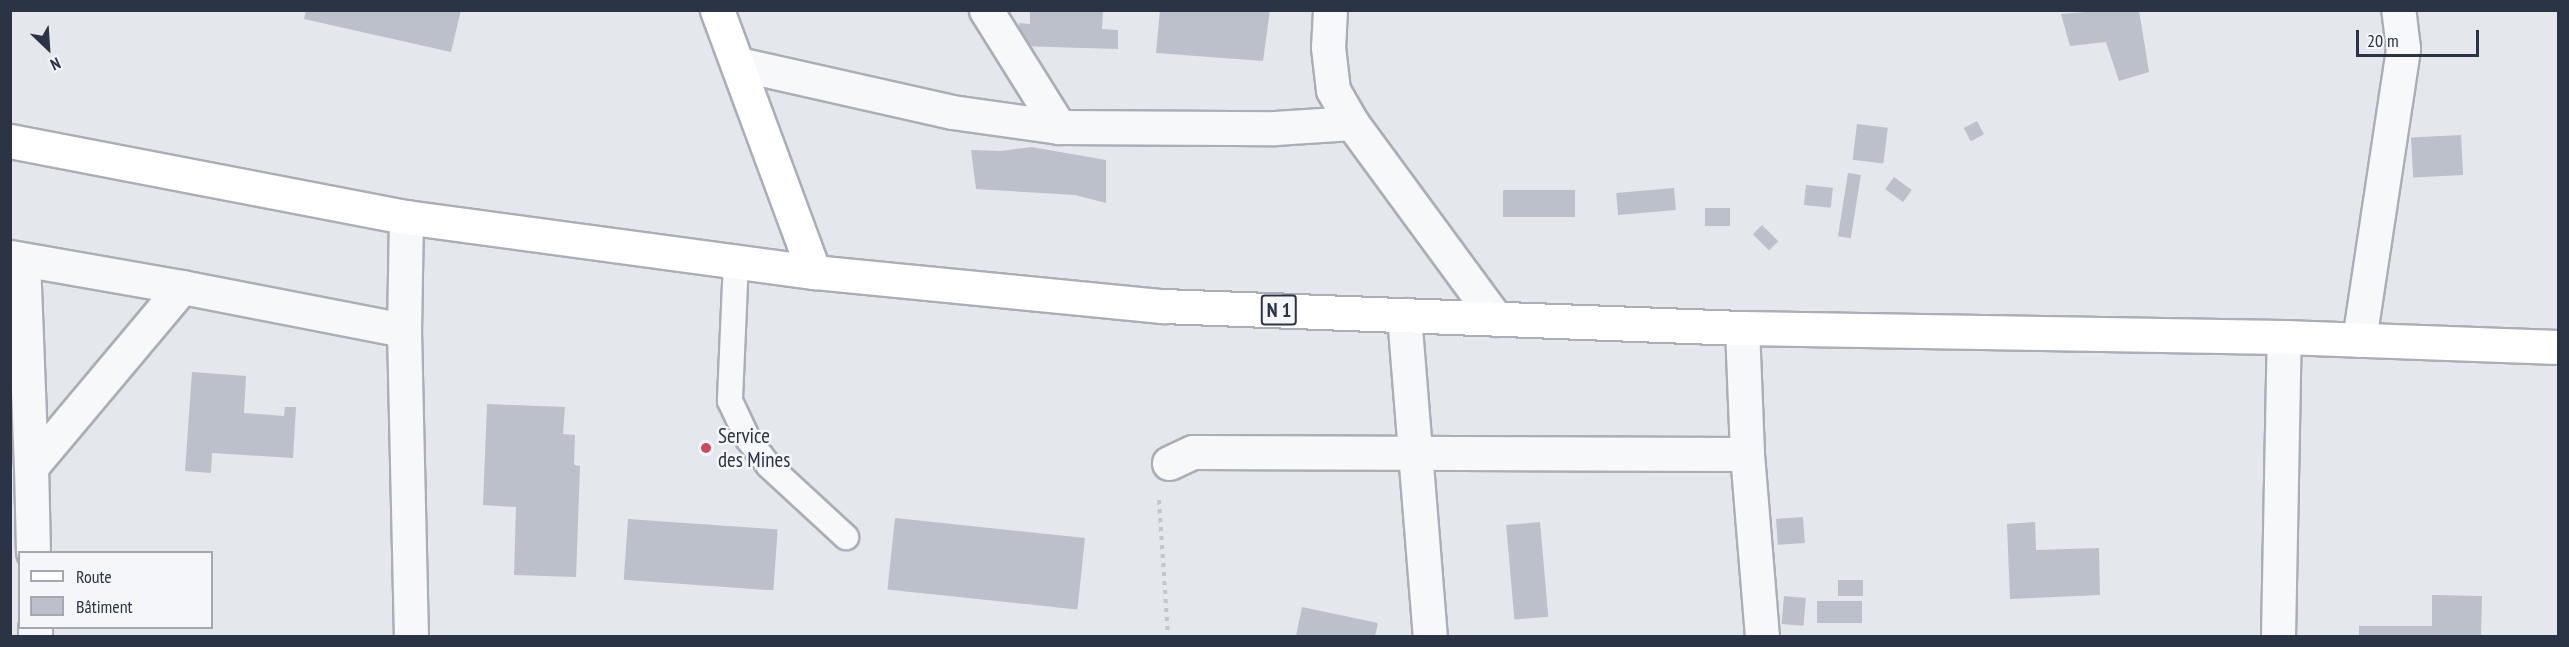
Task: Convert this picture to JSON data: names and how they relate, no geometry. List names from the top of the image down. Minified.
{"streets":{"main road":["N 1"]},"places":["Service des Mines"],"legend":["Route","Bâtiment"],"scale_bar":"20 m","north":"bottom right"}
